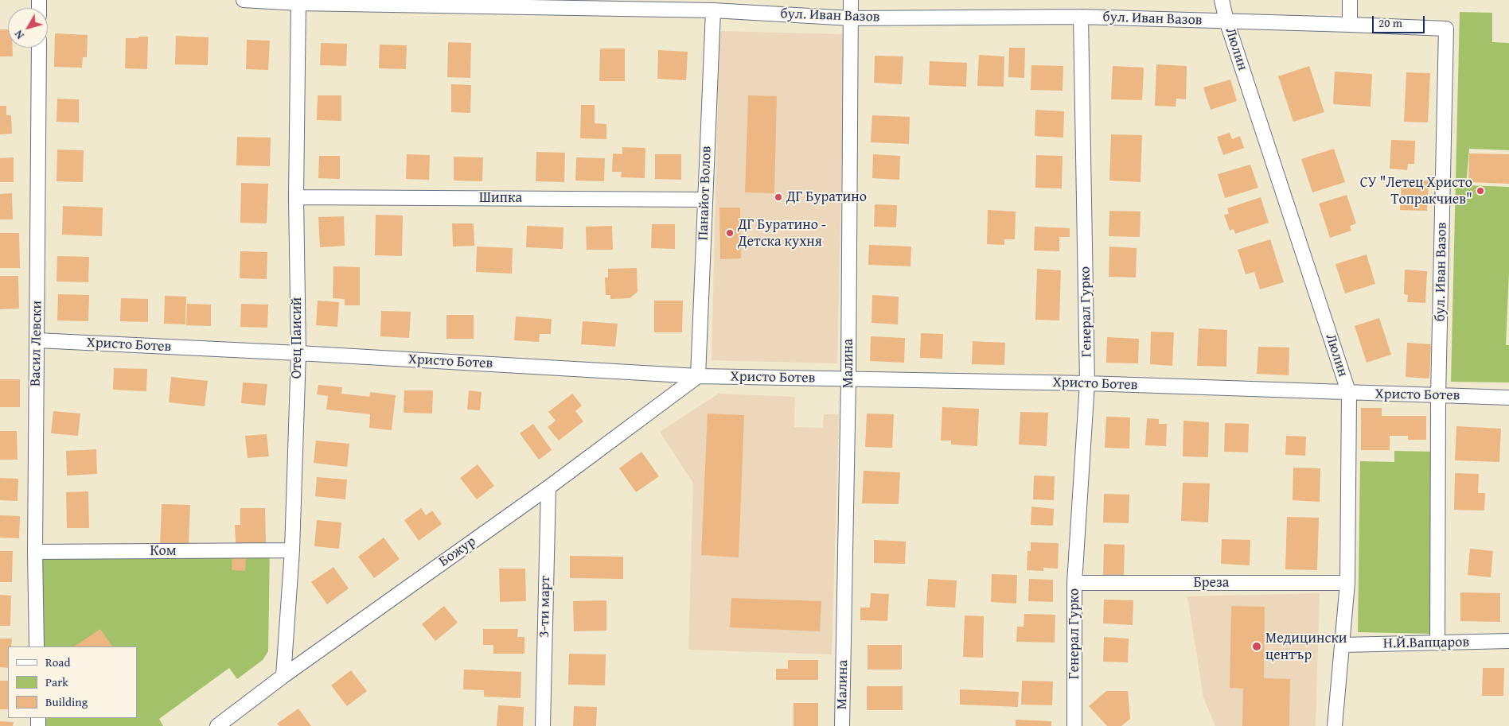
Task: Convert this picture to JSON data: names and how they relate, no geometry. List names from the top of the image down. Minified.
{"streets":{"street":["бул. Иван Вазов","Люлин","Панайот Волов","Шипка","Генерал Гурко","Отец Паисий","Васил Левски","Христо Ботев","Малина","Ком","Божур","Бреза","3-ти март","Н.Й.Вапцаров"]},"crossings":[["бул. Иван Вазов","Люлин"],["бул. Иван Вазов","Панайот Волов"],["бул. Иван Вазов","Генерал Гурко"],["бул. Иван Вазов","Отец Паисий"],["бул. Иван Вазов","Христо Ботев"],["бул. Иван Вазов","Малина"],["бул. Иван Вазов","Н.Й.Вапцаров"],["Люлин","Христо Ботев"],["Люлин","Бреза"],["Люлин","Н.Й.Вапцаров"],["Панайот Волов","Шипка"],["Панайот Волов","Христо Ботев"],["Панайот Волов","Божур"],["Шипка","Отец Паисий"],["Генерал Гурко","Христо Ботев"],["Генерал Гурко","Бреза"],["Отец Паисий","Христо Ботев"],["Отец Паисий","Ком"],["Отец Паисий","Божур"],["Васил Левски","Христо Ботев"],["Васил Левски","Ком"],["Христо Ботев","Малина"],["Христо Ботев","Божур"],["Божур","3-ти март"]],"places":["СУ \"Летец Христо Топракчиев\"","ДГ Буратино","ДГ Буратино - Детска кухня","Медицински център"],"legend":["Road","Park","Building"],"scale_bar":"20 m","north":"bottom left"}
